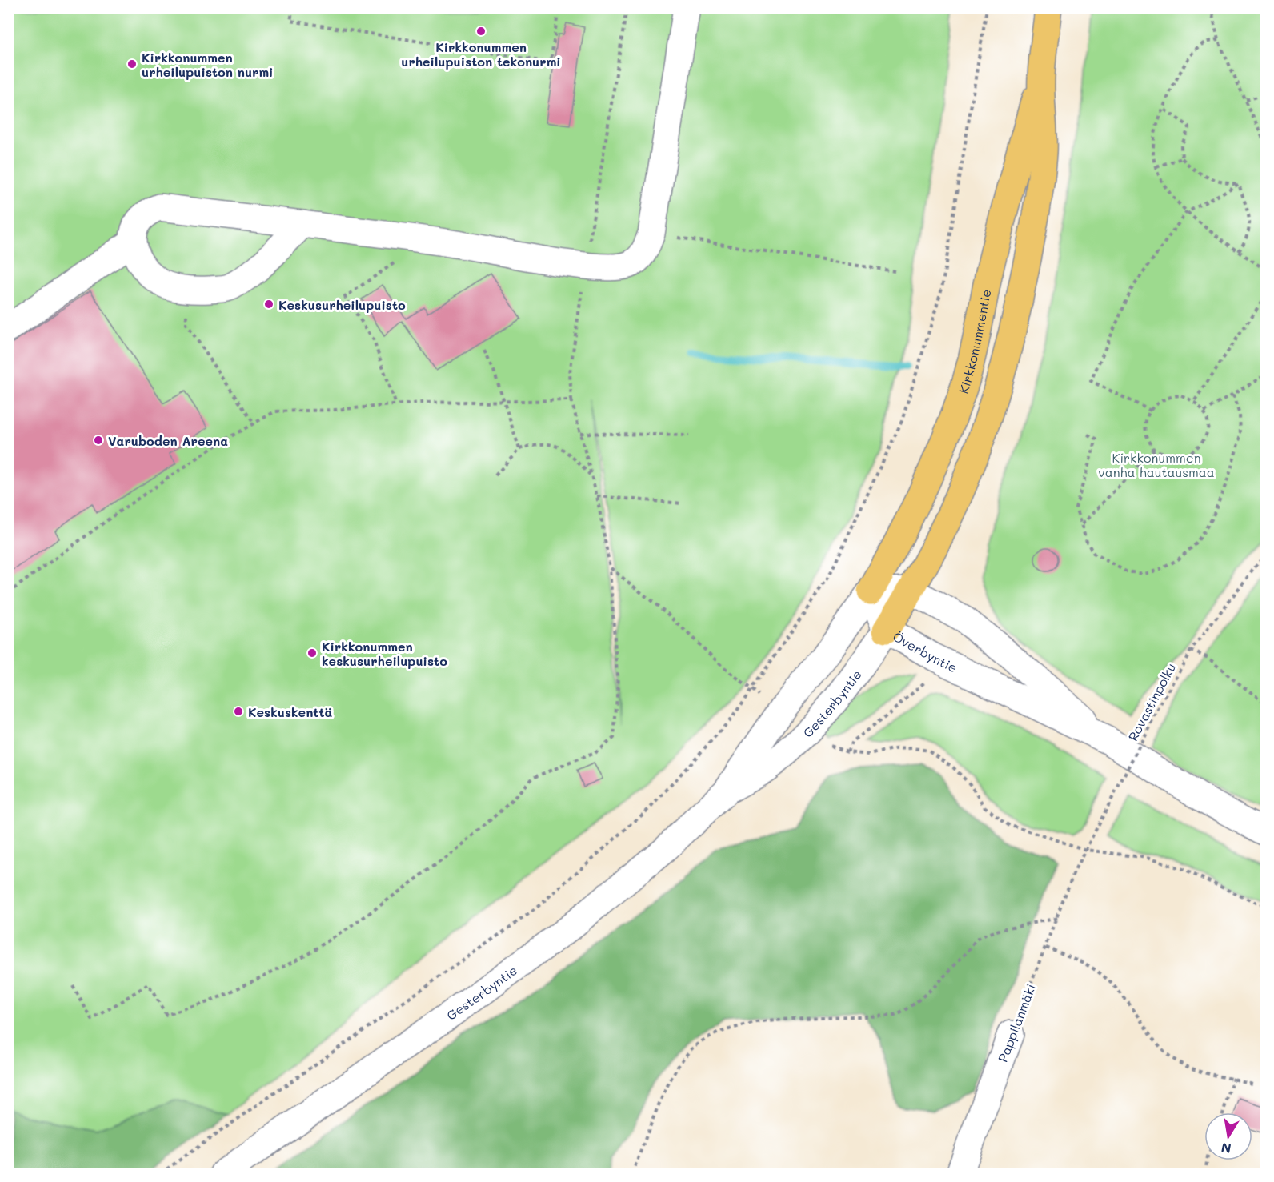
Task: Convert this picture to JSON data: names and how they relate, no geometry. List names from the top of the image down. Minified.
{"streets":{"main road":["Kirkkonummentie","Gesterbyntie"],"street":["Överbyntie","Pappilanmäki"],"path":["Rovastinpolku"]},"crossings":[["Kirkkonummentie","Överbyntie"],["Kirkkonummentie","Gesterbyntie"],["Överbyntie","Gesterbyntie"],["Rovastinpolku","Pappilanmäki"]],"parks":["Kirkkonummen vanha hautausmaa"],"places":["Kirkkonummen urheilupuiston tekonurmi","Kirkkonummen urheilupuiston nurmi","Keskusurheilupuisto","Varuboden Areena","Kirkkonummen keskusurheilupuisto","Keskuskenttä"],"north":"bottom"}
